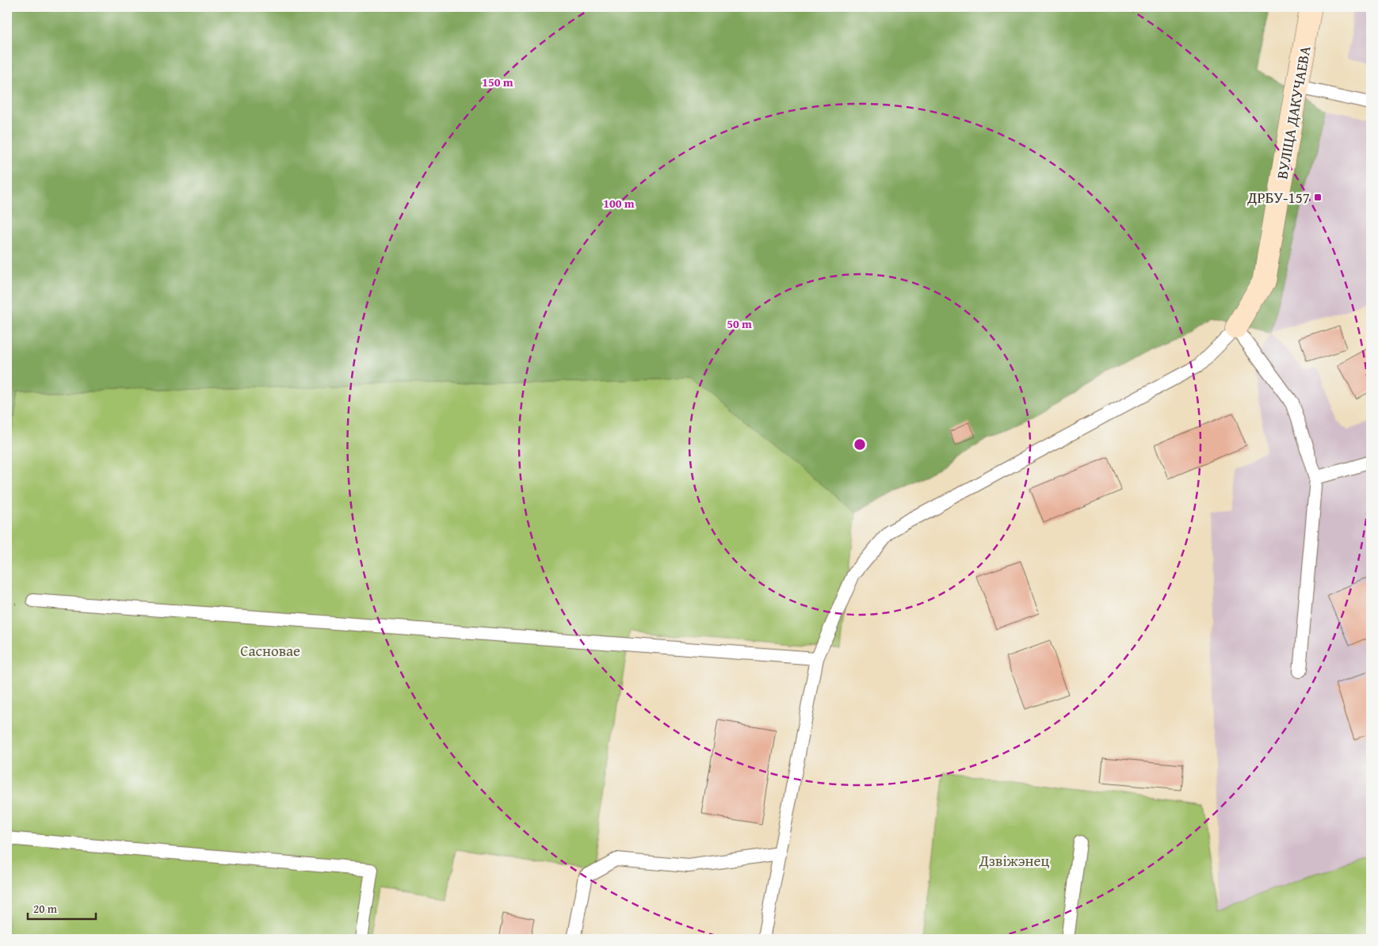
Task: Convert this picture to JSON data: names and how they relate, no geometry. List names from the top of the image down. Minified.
{"streets":{"street":["ВУЛІЦА ДАКУЧАЕВА"]},"parks":["Сасновае","Дзвіжэнец"],"places":{"transit":["ДРБУ-157"]},"scale_bar":"20 m","rings":["150 m","100 m","50 m"]}
